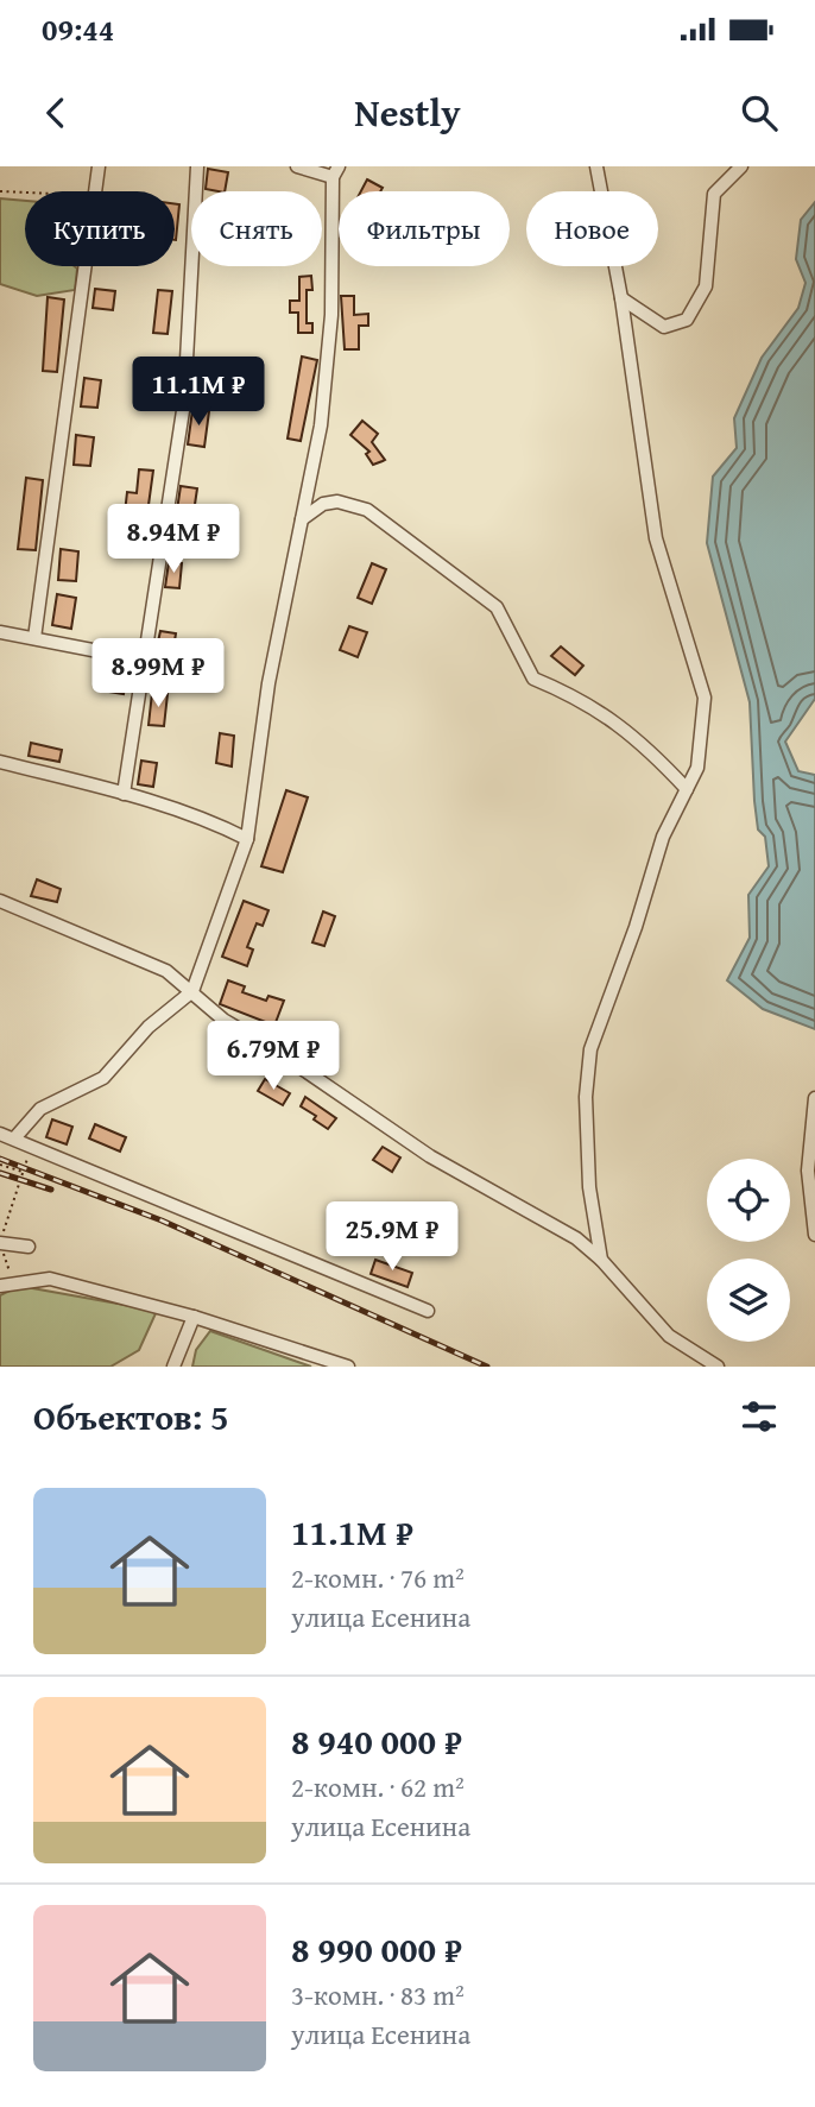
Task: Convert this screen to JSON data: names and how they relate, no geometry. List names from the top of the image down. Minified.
{"page":{"status":"09:44","header":"Nestly","chip":["Купить","Снять","Фильтры","Новое"],"price":["11.1M ₽","8.94M ₽","8.99M ₽","6.79M ₽","25.9M ₽"],"heading":"Объектов: 5","list":[{"name":"11.1M ₽","note":"2-комн. · 76 m² · улица Есенина"},{"name":"8 940 000 ₽","note":"2-комн. · 62 m² · улица Есенина"},{"name":"8 990 000 ₽","note":"3-комн. · 83 m² · улица Есенина"}]}}
